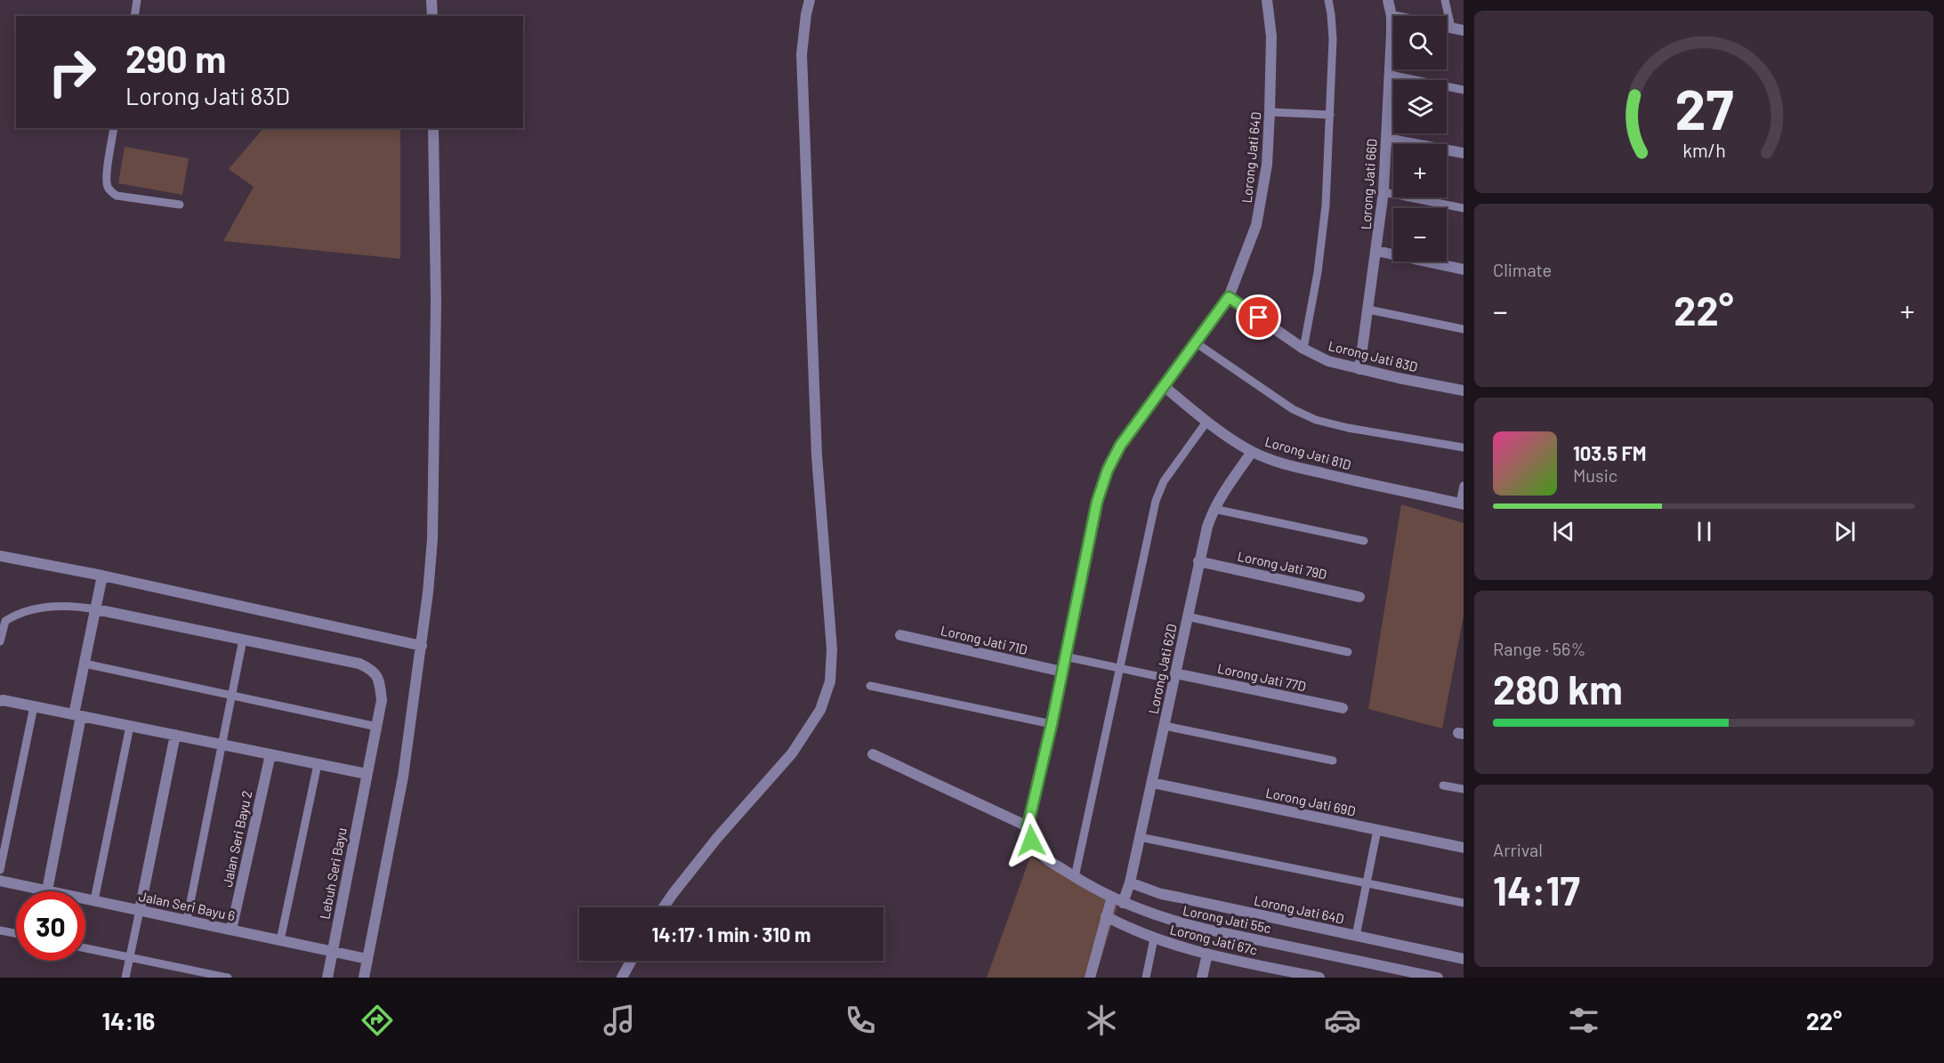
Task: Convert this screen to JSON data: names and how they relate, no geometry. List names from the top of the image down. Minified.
{"streets":{"street":["Lorong Jati 64D","Lorong Jati 66D","Lorong Jati 83D","Lorong Jati 81D","Lorong Jati 79D","Lorong Jati 71D","Lorong Jati 62D","Lorong Jati 77D","Lorong Jati 69D","Jalan Seri Bayu 2","Lebuh Seri Bayu","Jalan Seri Bayu 6","Lorong Jati 55c","Lorong Jati 67c"]},"crossings":[["Lorong Jati 64D","Lorong Jati 83D"],["Lorong Jati 64D","Lorong Jati 81D"],["Lorong Jati 64D","Lorong Jati 71D"],["Lorong Jati 64D","Lorong Jati 62D"],["Lorong Jati 64D","Lorong Jati 55c"],["Lorong Jati 66D","Lorong Jati 83D"],["Lorong Jati 81D","Lorong Jati 62D"],["Lorong Jati 79D","Lorong Jati 62D"],["Lorong Jati 62D","Lorong Jati 77D"],["Lorong Jati 62D","Lorong Jati 69D"],["Lorong Jati 62D","Lorong Jati 55c"],["Jalan Seri Bayu 2","Jalan Seri Bayu 6"],["Lebuh Seri Bayu","Jalan Seri Bayu 6"]],"page":{"map_buttons":["+","−"],"turn":["290 m","Lorong Jati 83D"],"tile":["Climate",["Range · 56%","280 km"],["Arrival","14:17"]],"heat":["−","22°","+"],"song":["103.5 FM","Music"],"limit":"30","trip":"14:17 · 1 min · 310 m","tabs":["14:16","22°"],"gauge":["27","km/h"]}}
